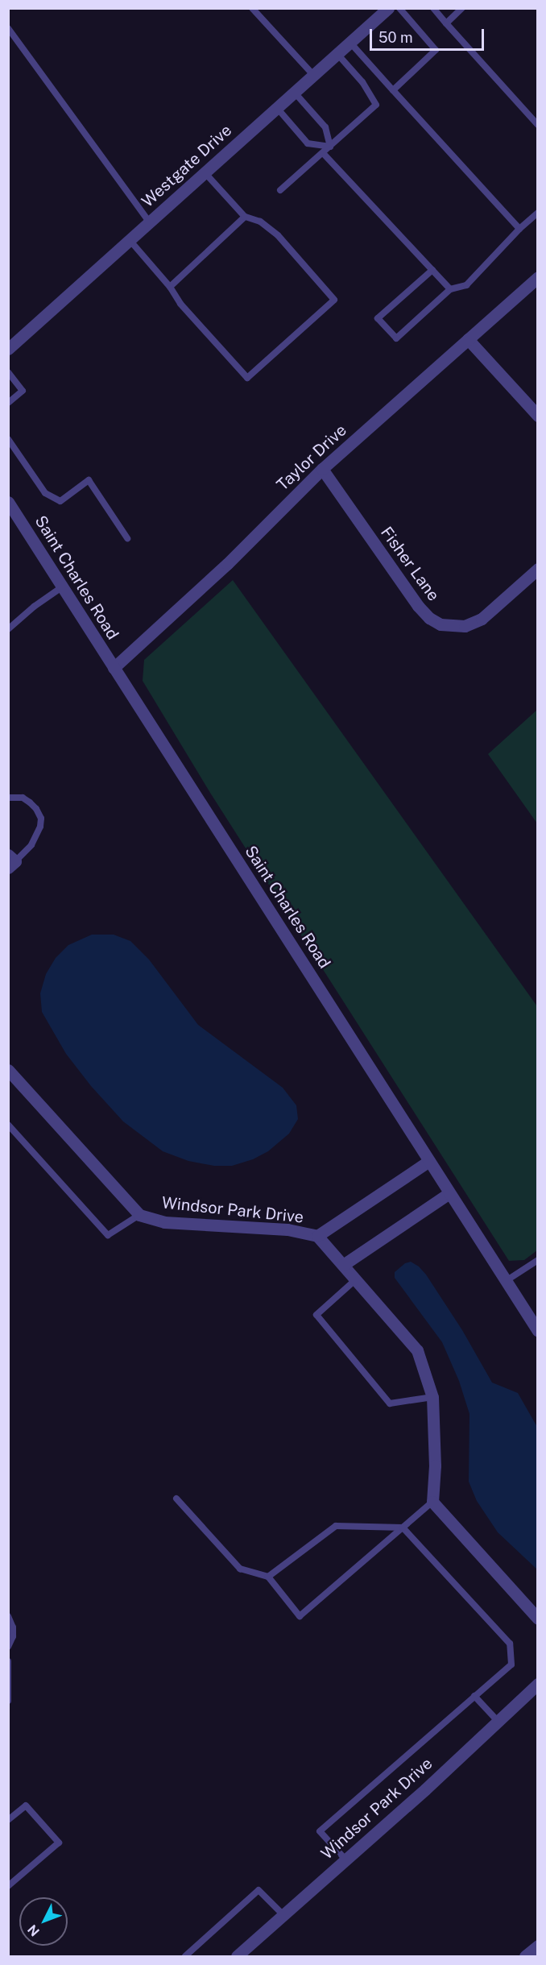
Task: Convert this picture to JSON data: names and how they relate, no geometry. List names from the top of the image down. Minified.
{"streets":{"street":["Westgate Drive","Taylor Drive","Fisher Lane","Saint Charles Road","Windsor Park Drive"]},"crossings":[["Taylor Drive","Fisher Lane"],["Taylor Drive","Saint Charles Road"]],"scale_bar":"50 m","north":"bottom left"}
